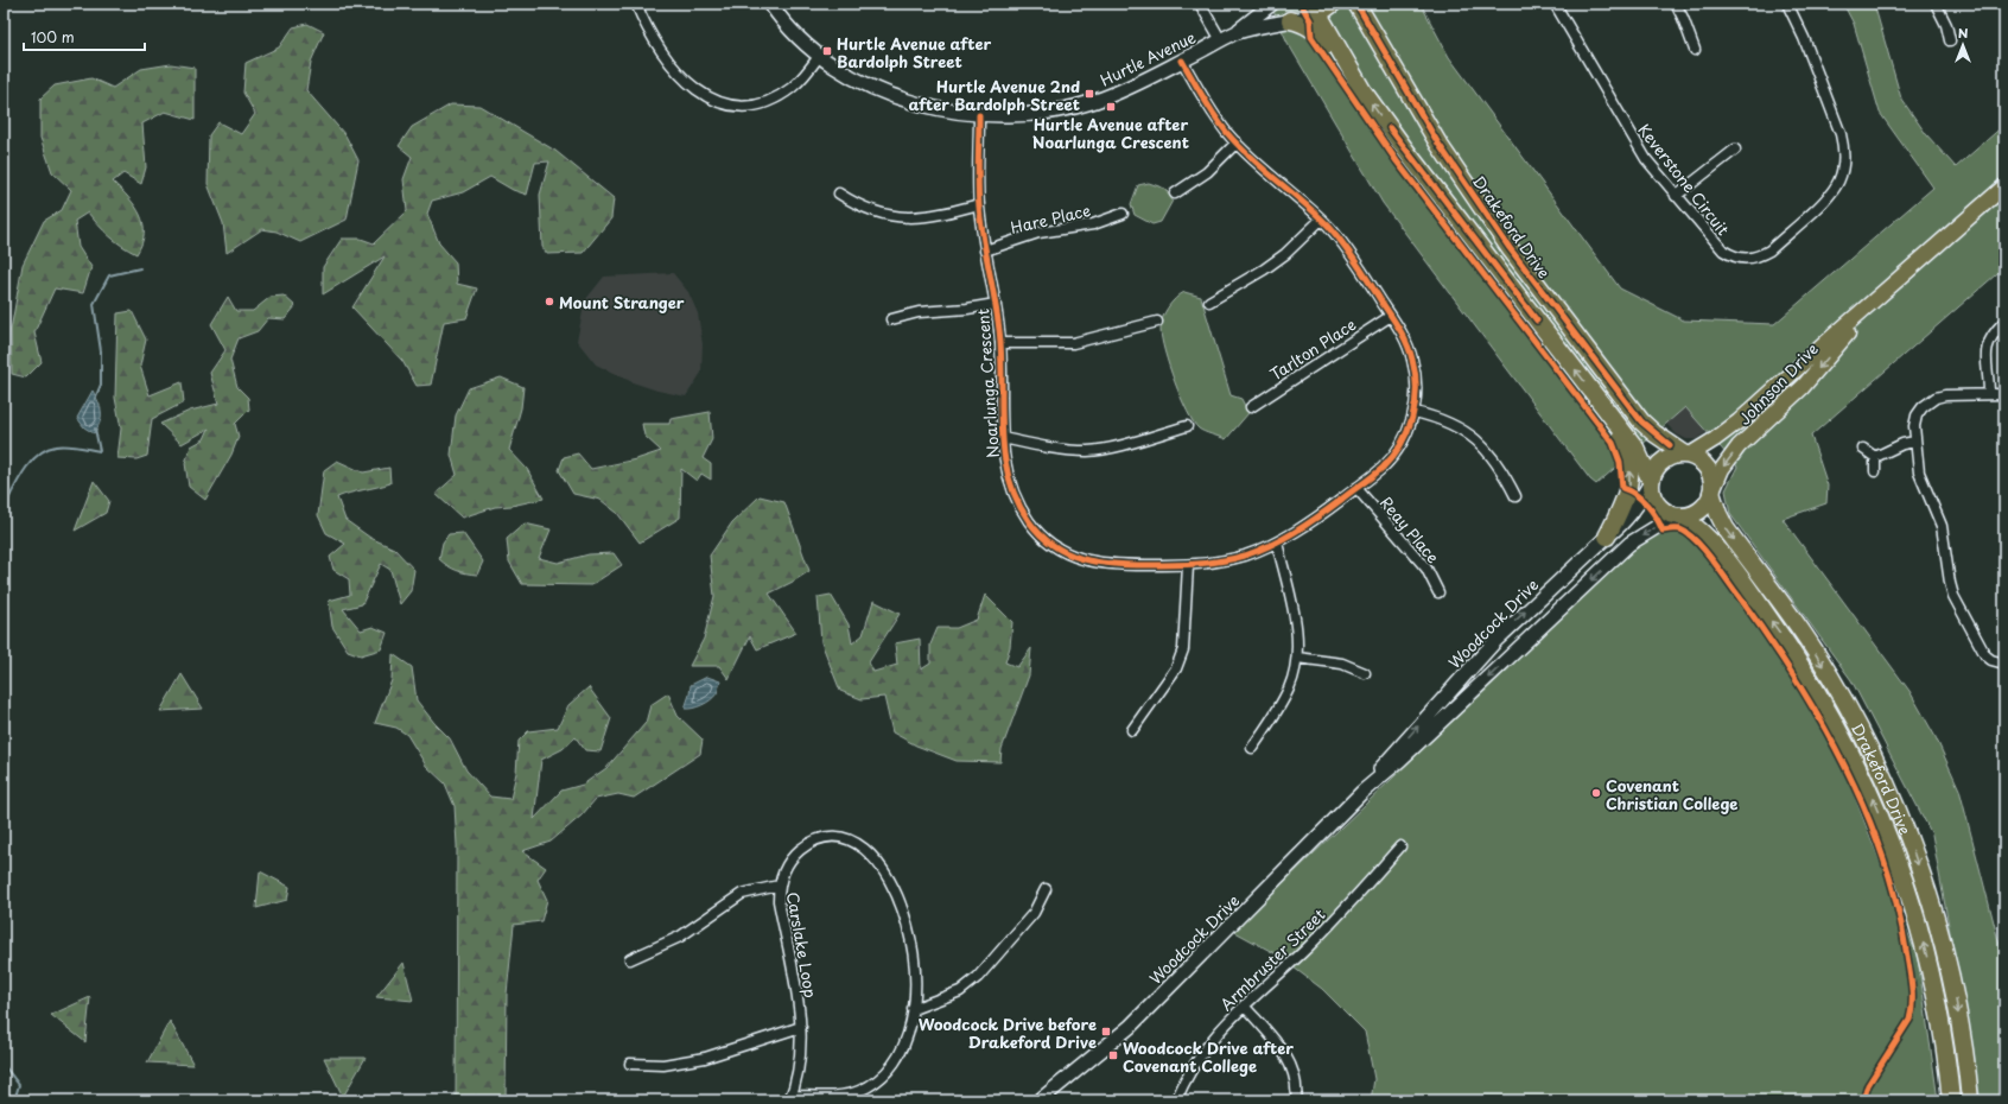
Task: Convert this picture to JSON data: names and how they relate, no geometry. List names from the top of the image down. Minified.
{"streets":{"highway":["Drakeford Drive"],"main road":["Hurtle Avenue","Johnson Drive","Woodcock Drive"],"street":["Keverstone Circuit","Hare Place","Tarlton Place","Noarlunga Crescent","Reay Place","Carslake Loop","Armbruster Street"]},"crossings":[["Hurtle Avenue","Noarlunga Crescent"],["Hare Place","Noarlunga Crescent"],["Drakeford Drive","Johnson Drive"],["Drakeford Drive","Woodcock Drive"],["Tarlton Place","Noarlunga Crescent"],["Noarlunga Crescent","Reay Place"],["Johnson Drive","Woodcock Drive"]],"places":{"transit":["Hurtle Avenue after Bardolph Street","Hurtle Avenue 2nd after Bardolph Street","Hurtle Avenue after Noarlunga Crescent","Woodcock Drive before Drakeford Drive","Woodcock Drive after Covenant College"],"other":["Mount Stranger","Covenant Christian College"]},"scale_bar":"100 m","north":"top"}
